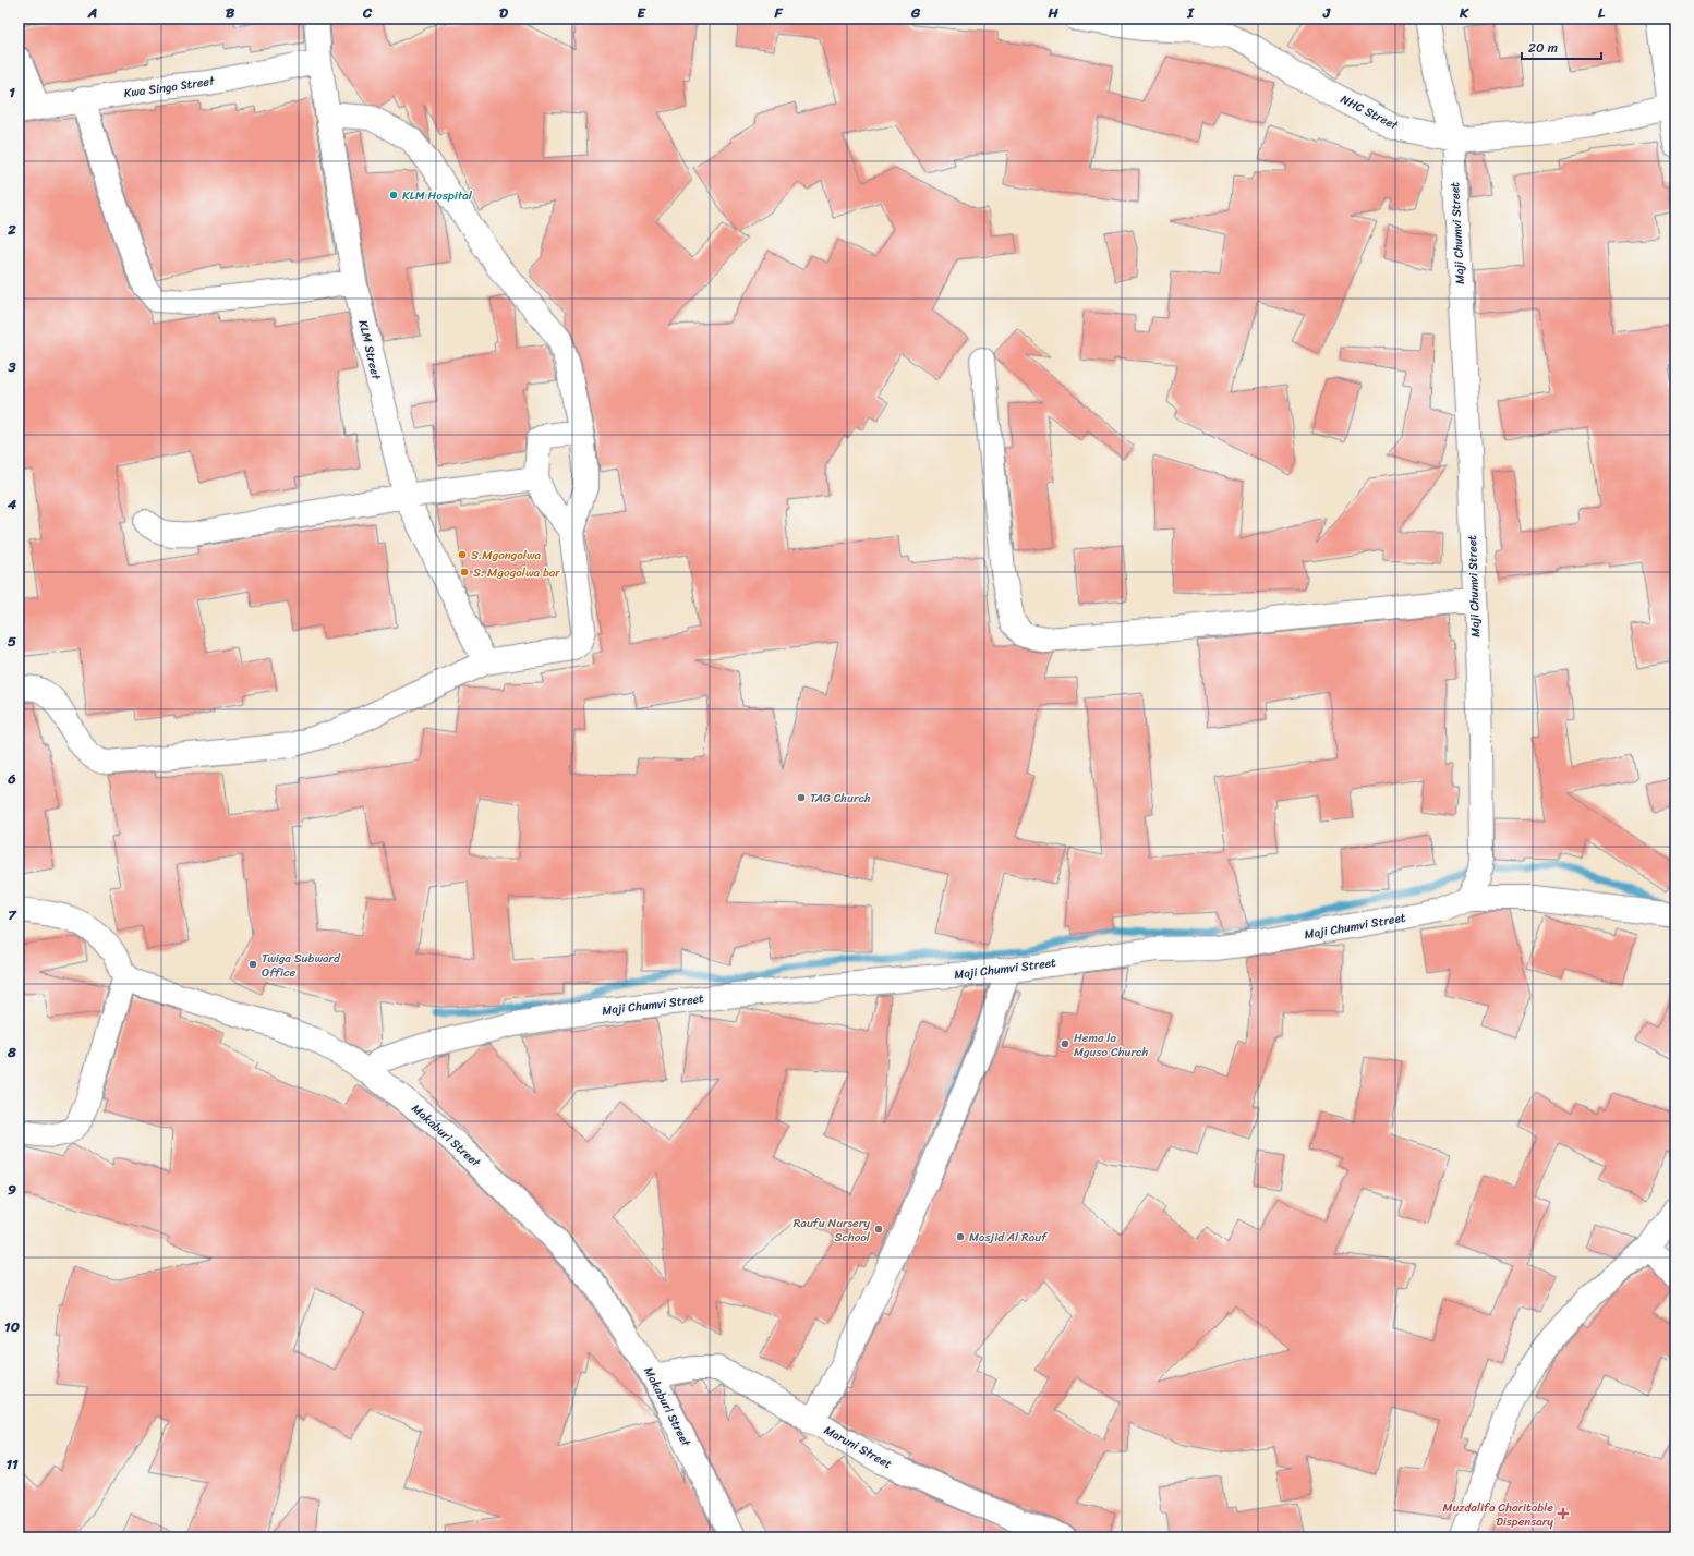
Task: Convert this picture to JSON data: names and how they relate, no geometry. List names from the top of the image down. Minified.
{"streets":{"street":["Kwa Singa Street","NHC Street","Maji Chumvi Street","KLM Street","Makaburi Street","Maruni Street"]},"crossings":[["Kwa Singa Street","KLM Street"],["NHC Street","Maji Chumvi Street"],["Maji Chumvi Street","Makaburi Street"],["Makaburi Street","Maruni Street"]],"places":{"other":["KLM Hospital","S.Mgongolwa","S. Mgogolwa bar","TAG Church","Twiga Subward Office","Hema la Mguso Church","Raufu Nursery School","Masjid Al Rauf"],"health":["Muzdalifa Charitable Dispensary"]},"scale_bar":"20 m","grid":{"columns":["A","B","C","D","E","F","G","H","I","J","K","L"],"rows":["1","2","3","4","5","6","7","8","9","10","11"]}}
